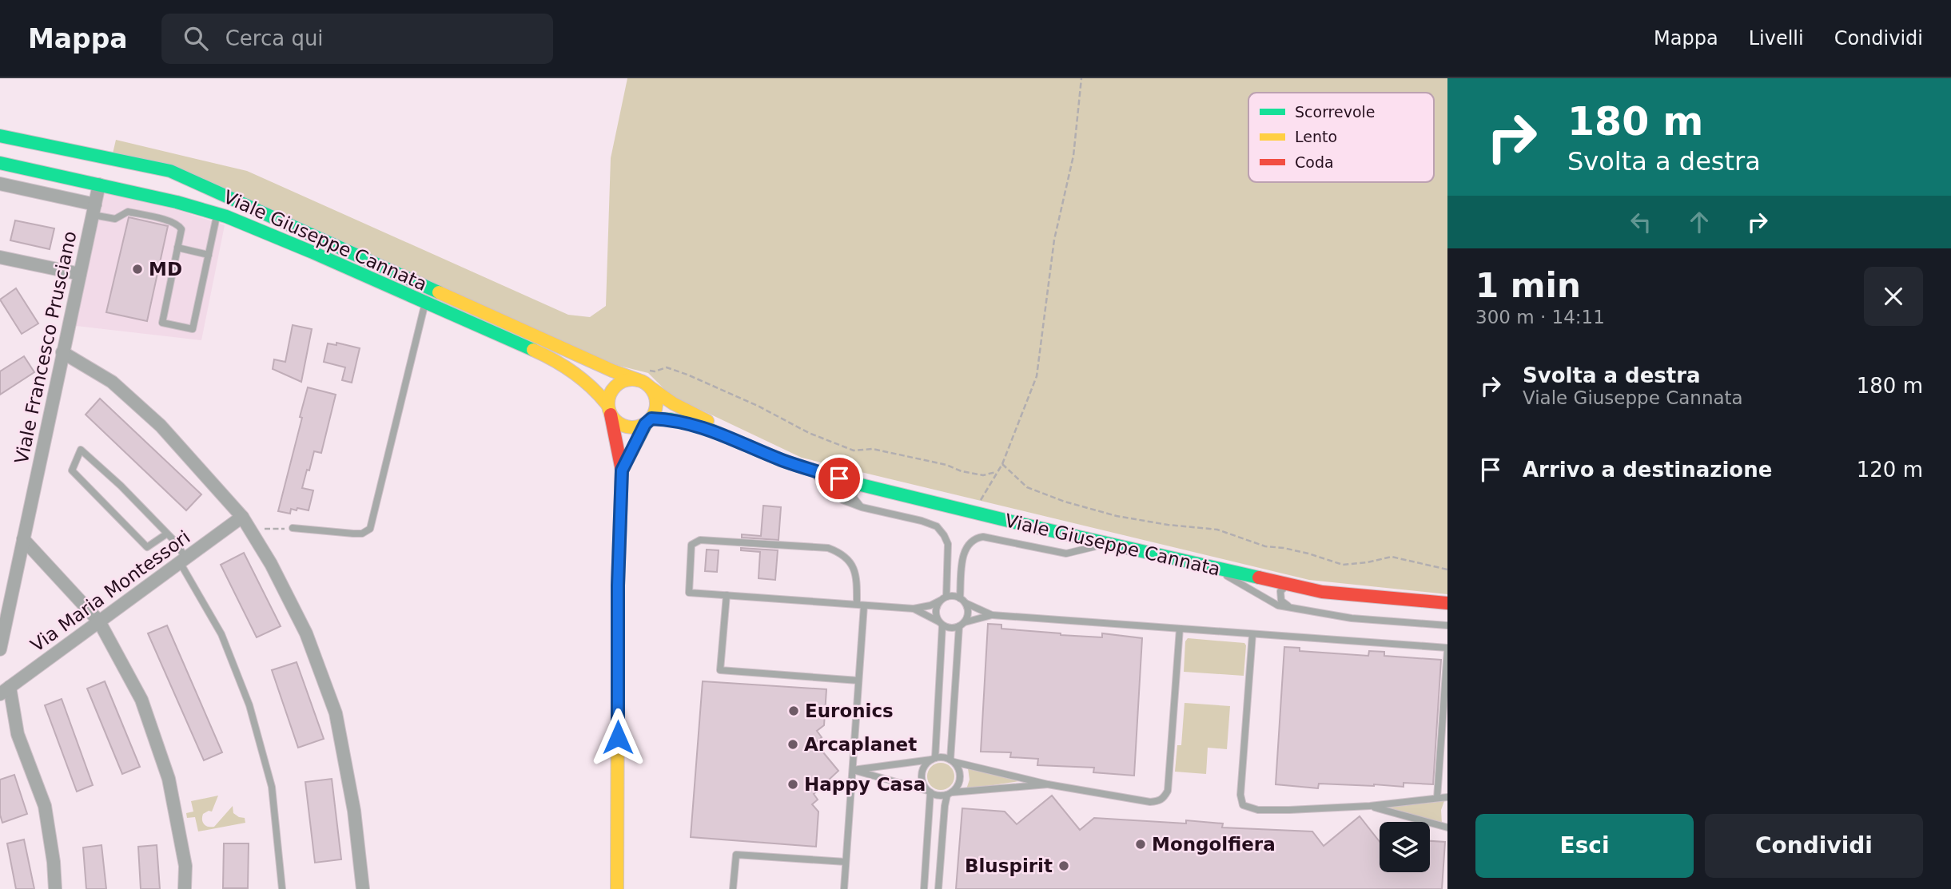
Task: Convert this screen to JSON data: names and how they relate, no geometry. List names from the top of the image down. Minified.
{"streets":{"street":["Viale Giuseppe Cannata","Viale Francesco Prusciano","Via Maria Montessori"]},"crossings":[["Viale Giuseppe Cannata","Viale Francesco Prusciano"]],"places":["MD","Euronics","Arcaplanet","Happy Casa","Mongolfiera","Bluspirit"],"legend":["Scorrevole","Lento","Coda"],"page":{"header":"Mappa","search":"Cerca qui","nav":["Mappa","Livelli","Condividi"],"turn":["180 m","Svolta a destra"],"heading":["1 min","300 m · 14:11"],"list":[{"name":"Svolta a destra","note":"Viale Giuseppe Cannata","value":"180 m"},{"name":"Arrivo a destinazione","value":"120 m"}],"buttons":["Esci","Condividi"]}}
